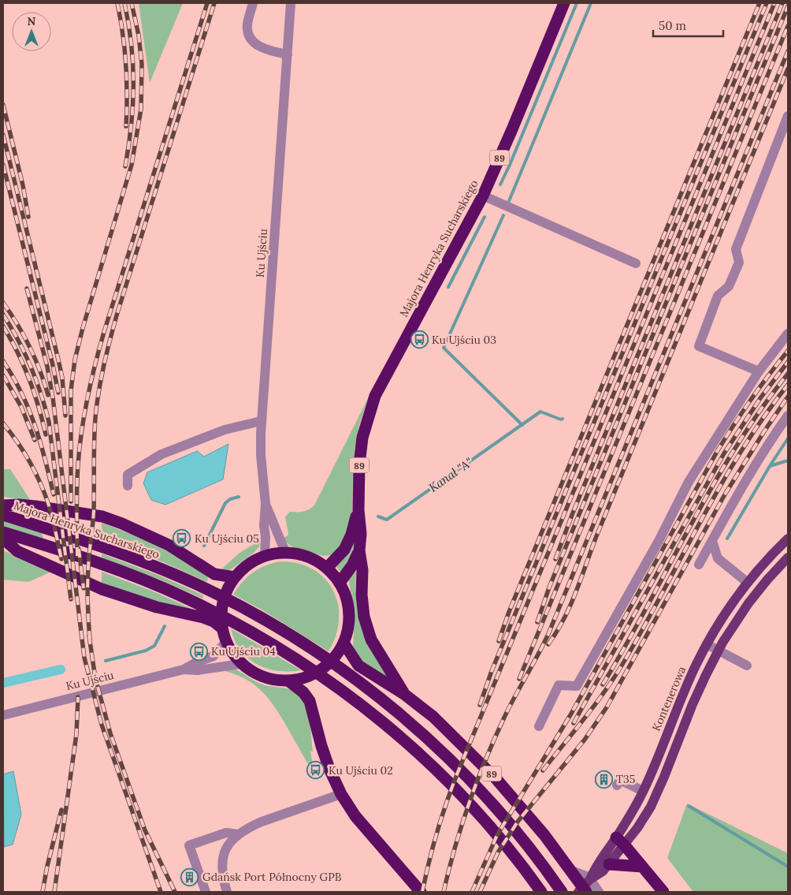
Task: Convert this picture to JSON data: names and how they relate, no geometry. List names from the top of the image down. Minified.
{"streets":{"highway":["89","Majora Henryka Sucharskiego"],"main road":["Kontenerowa"],"street":["Ku Ujściu"]},"crossings":[["89","Majora Henryka Sucharskiego"],["Majora Henryka Sucharskiego","Ku Ujściu"]],"water":["Kanał \"A\""],"places":{"bus stop":["Ku Ujściu 03","Ku Ujściu 05","Ku Ujściu 04","Ku Ujściu 02"],"building":["T35","Gdańsk Port Północny GPB"]},"scale_bar":"50 m","north":"top"}
